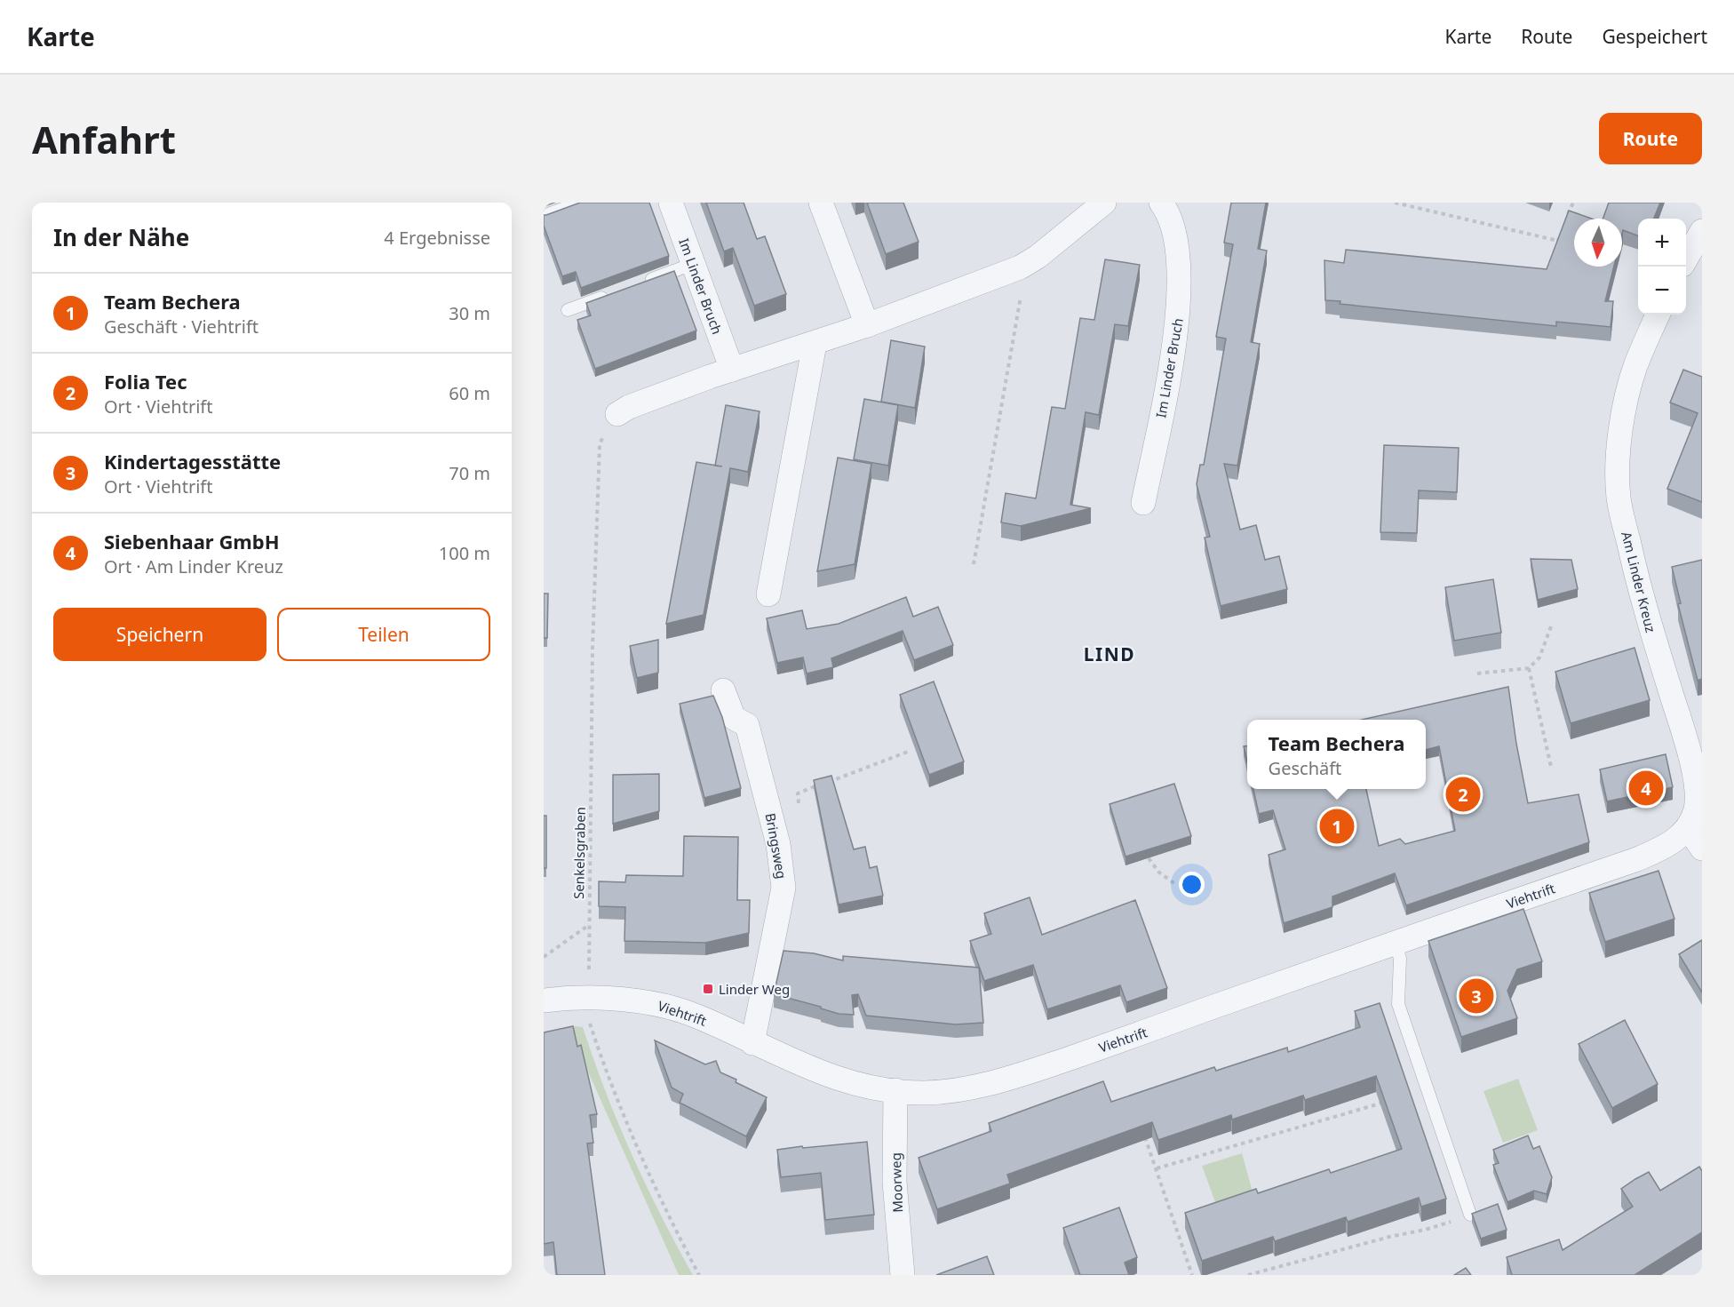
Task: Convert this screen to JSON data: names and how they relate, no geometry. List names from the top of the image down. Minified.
{"streets":{"street":["Im Linder Bruch","Am Linder Kreuz","Bringsweg","Viehtrift","Moorweg"],"path":["Senkelsgraben"]},"crossings":[["Am Linder Kreuz","Viehtrift"],["Bringsweg","Viehtrift"],["Senkelsgraben","Viehtrift"],["Viehtrift","Moorweg"]],"districts":["LIND"],"places":{"transit":["Linder Weg"]},"north":"bottom","page":{"header":"Karte","nav":["Karte","Route","Gespeichert"],"buttons":["Route",["Speichern","Teilen"]],"title":"Anfahrt","heading":["In der Nähe","4 Ergebnisse"],"map_buttons":["+","−"],"list":[{"mark":"1","name":"Team Bechera","note":"Geschäft · Viehtrift","value":"30 m"},{"mark":"2","name":"Folia Tec","note":"Ort · Viehtrift","value":"60 m"},{"mark":"3","name":"Kindertagesstätte","note":"Ort · Viehtrift","value":"70 m"},{"mark":"4","name":"Siebenhaar GmbH","note":"Ort · Am Linder Kreuz","value":"100 m"}],"popup":["Team Bechera","Geschäft"],"pins":["4","2","1","3"]}}
